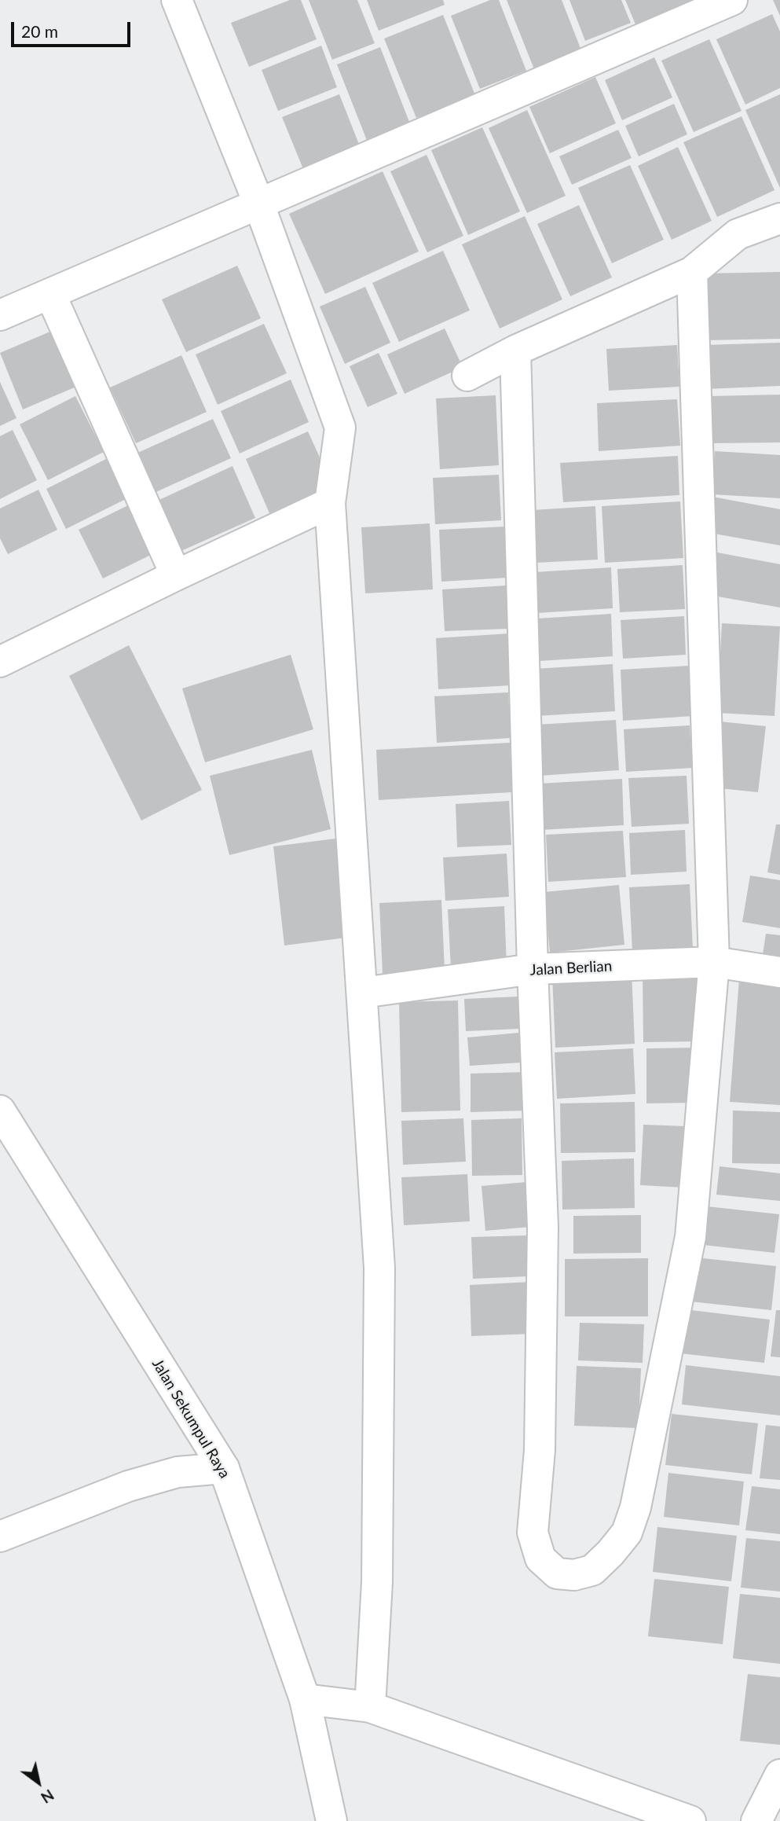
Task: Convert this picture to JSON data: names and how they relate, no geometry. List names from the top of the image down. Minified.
{"streets":{"street":["Jalan Berlian","Jalan Sekumpul Raya"]},"scale_bar":"20 m","north":"bottom right"}
